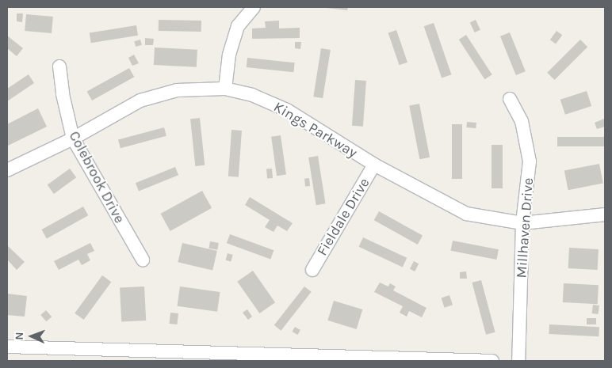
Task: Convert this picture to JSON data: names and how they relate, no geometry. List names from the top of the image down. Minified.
{"streets":{"street":["Kings Parkway","Colebrook Drive","Fieldale Drive","Millhaven Drive"]},"crossings":[["Kings Parkway","Colebrook Drive"],["Kings Parkway","Fieldale Drive"],["Kings Parkway","Millhaven Drive"]],"north":"left"}
